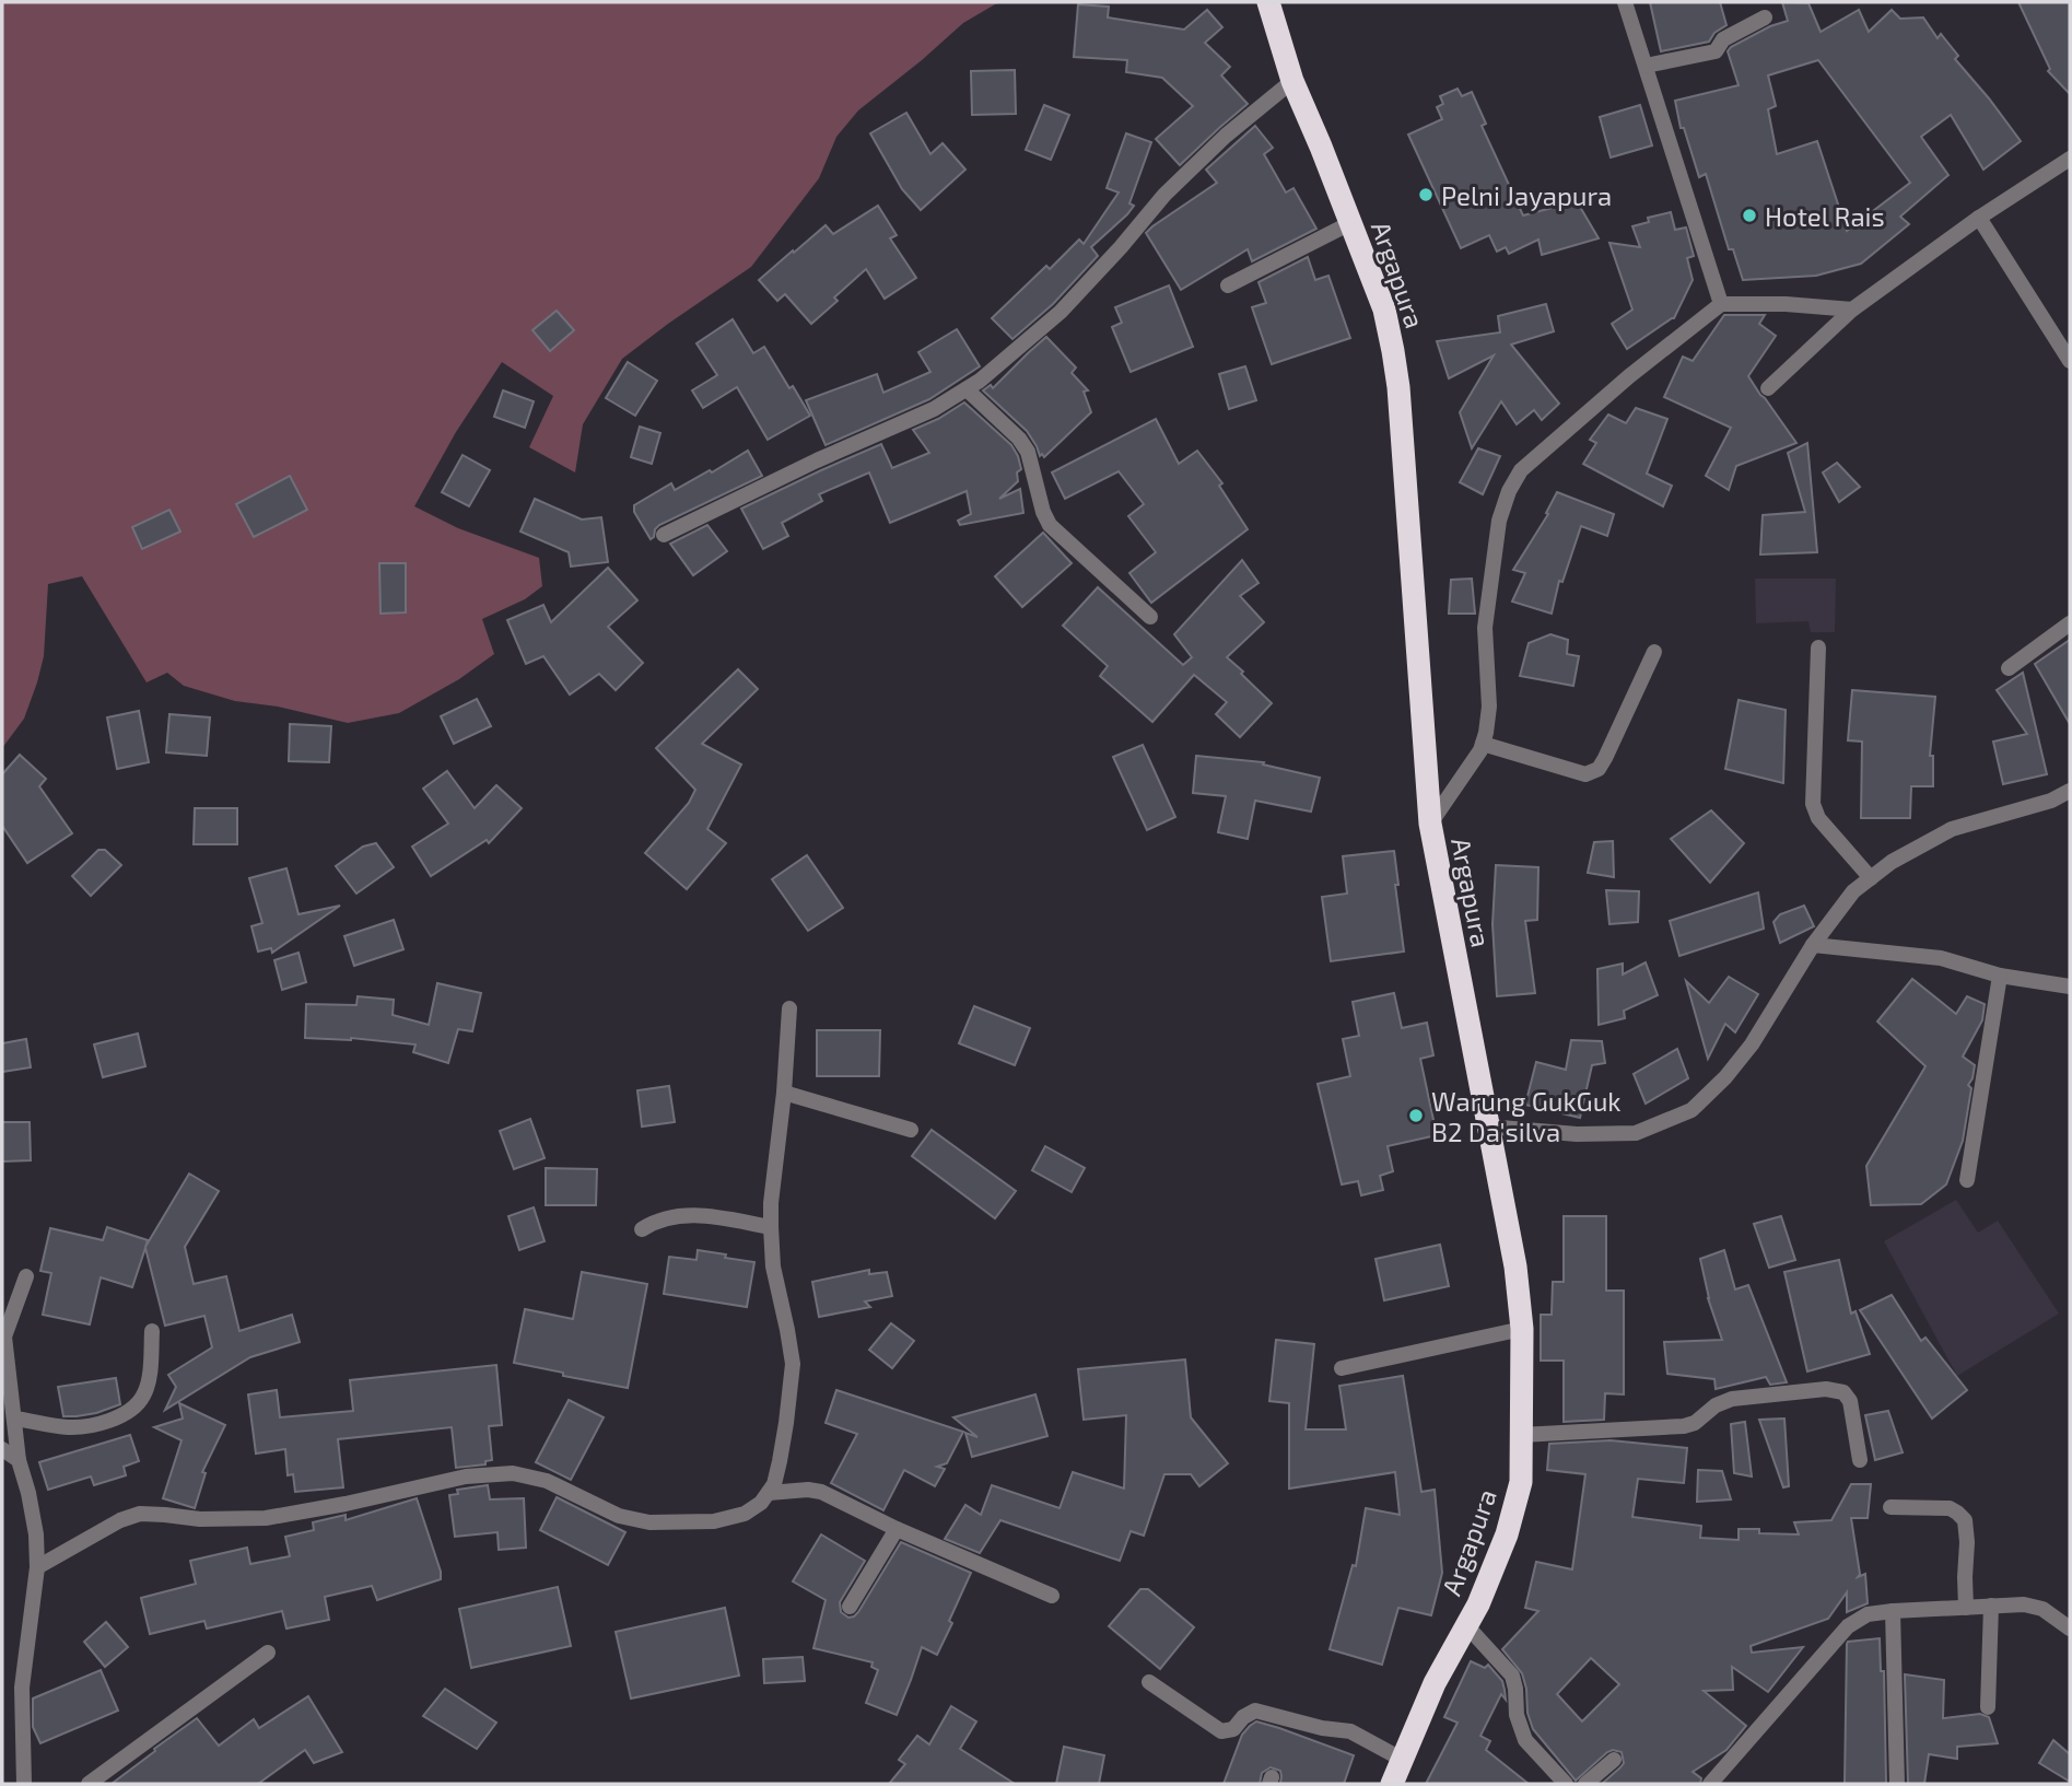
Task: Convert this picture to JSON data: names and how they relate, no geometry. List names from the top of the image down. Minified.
{"streets":{"highway":["Argapura"]},"places":["Pelni Jayapura","Hotel Rais","Warung GukGuk B2 Da'silva"]}
